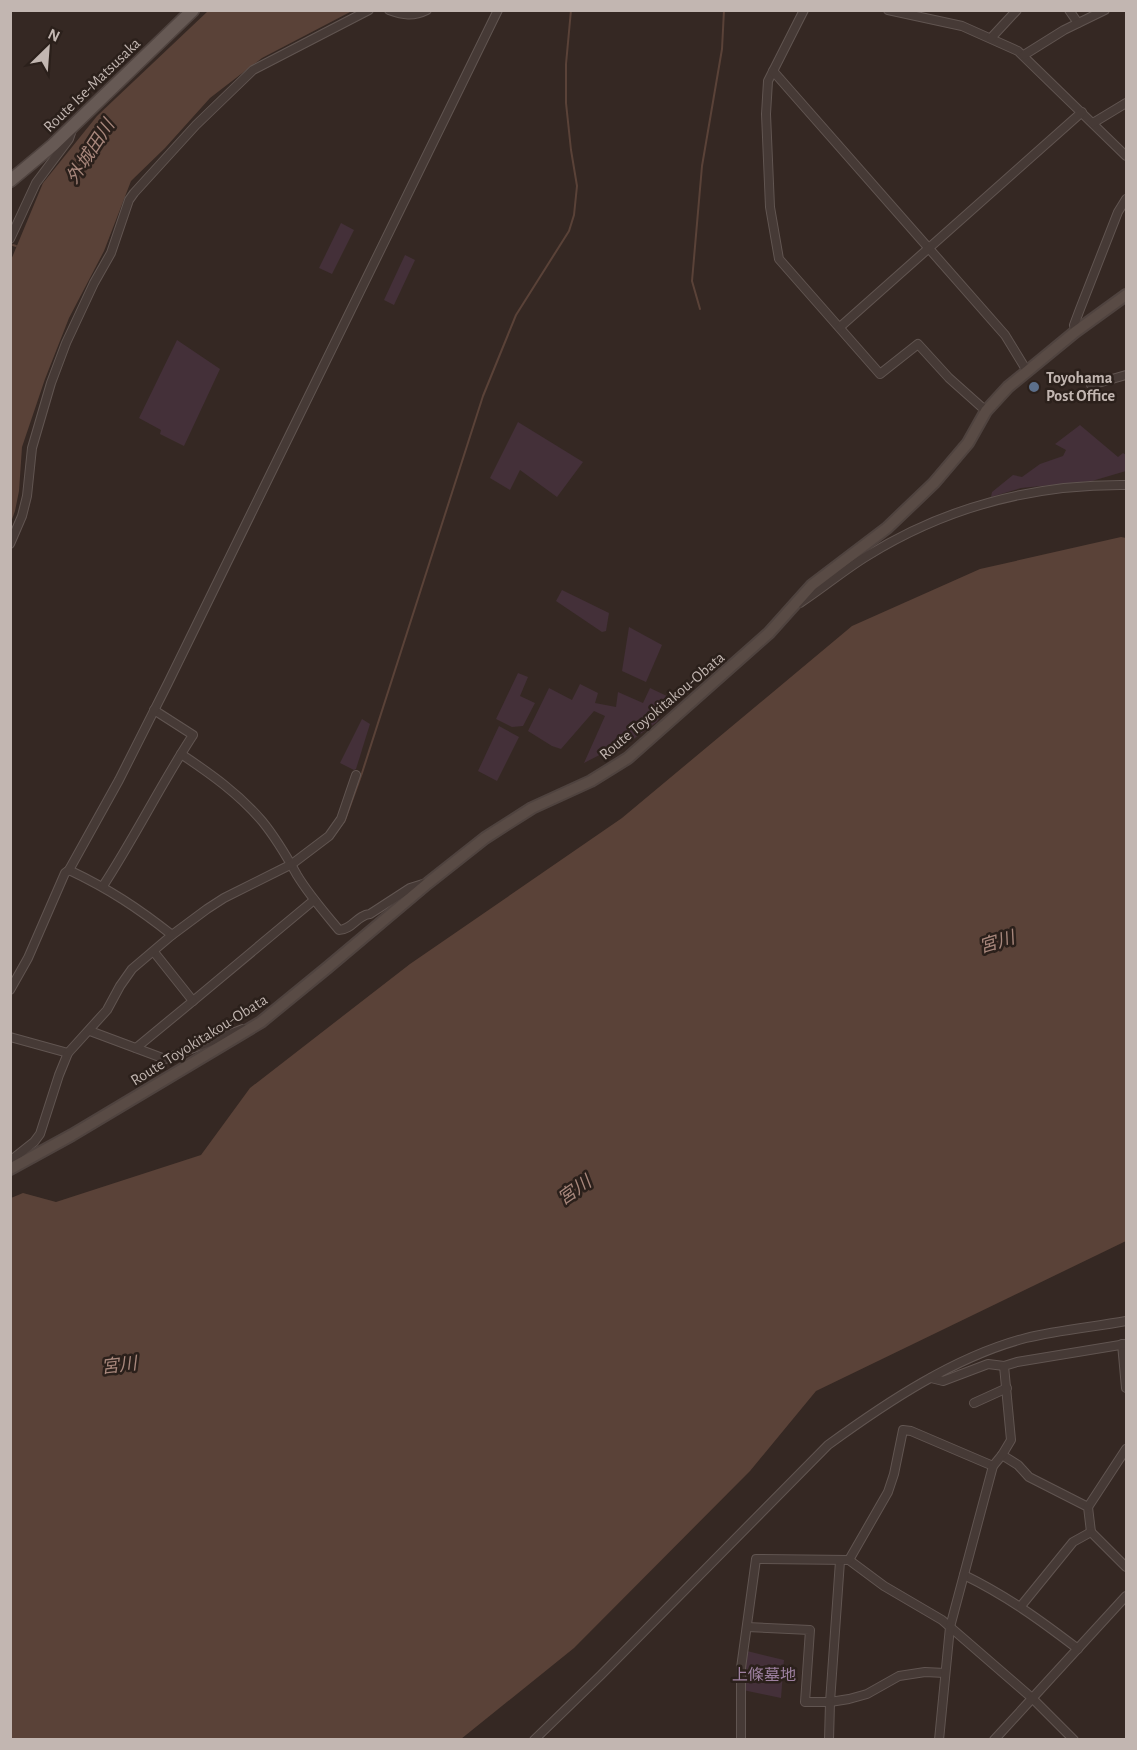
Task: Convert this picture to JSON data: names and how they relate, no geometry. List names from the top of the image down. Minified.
{"streets":{"main road":["Route Ise-Matsusaka","Route Toyokitakou-Obata"]},"water":["外城田川","宮川"],"parks":["上條墓地"],"places":["Toyohama Post Office"],"north":"top right"}
